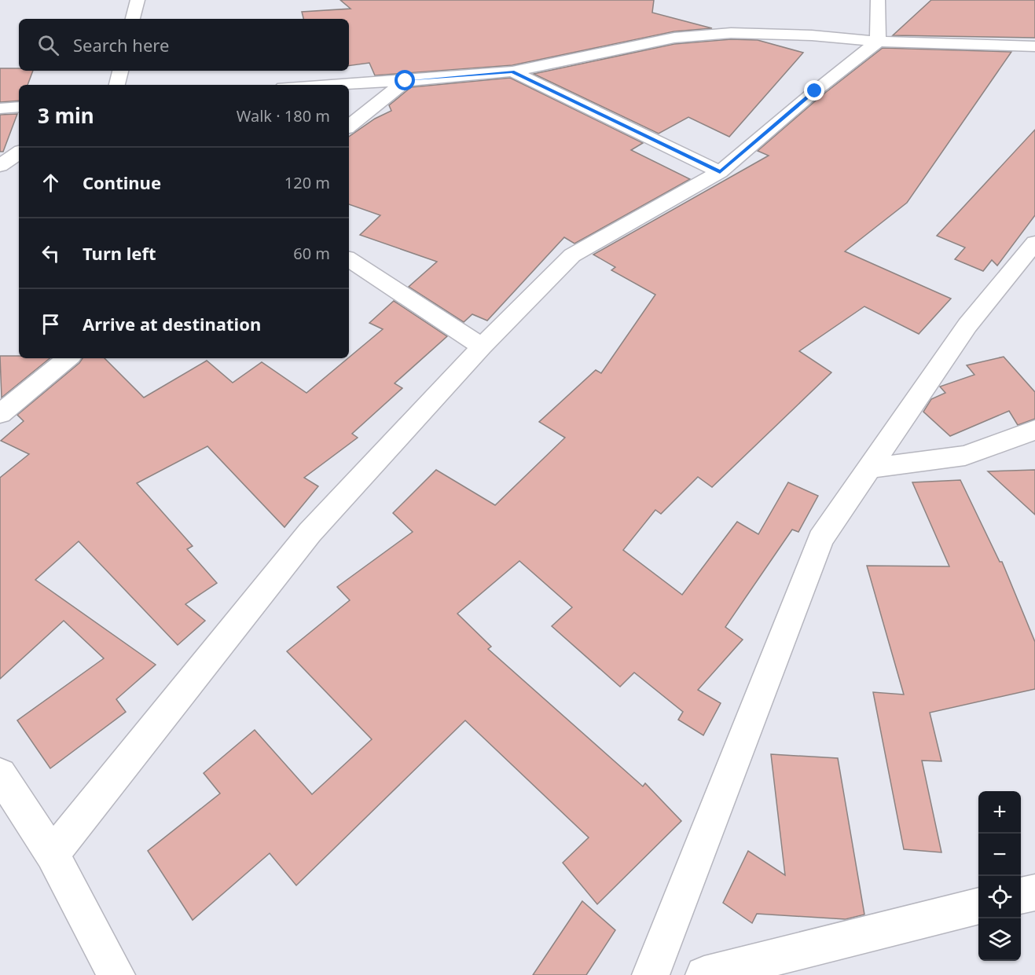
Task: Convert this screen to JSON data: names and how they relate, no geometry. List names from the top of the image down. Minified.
{"page":{"search":"Search here","heading":["3 min","Walk · 180 m"],"list":[["Continue","120 m"],["Turn left","60 m"],"Arrive at destination"],"map_buttons":["+","−"]}}
